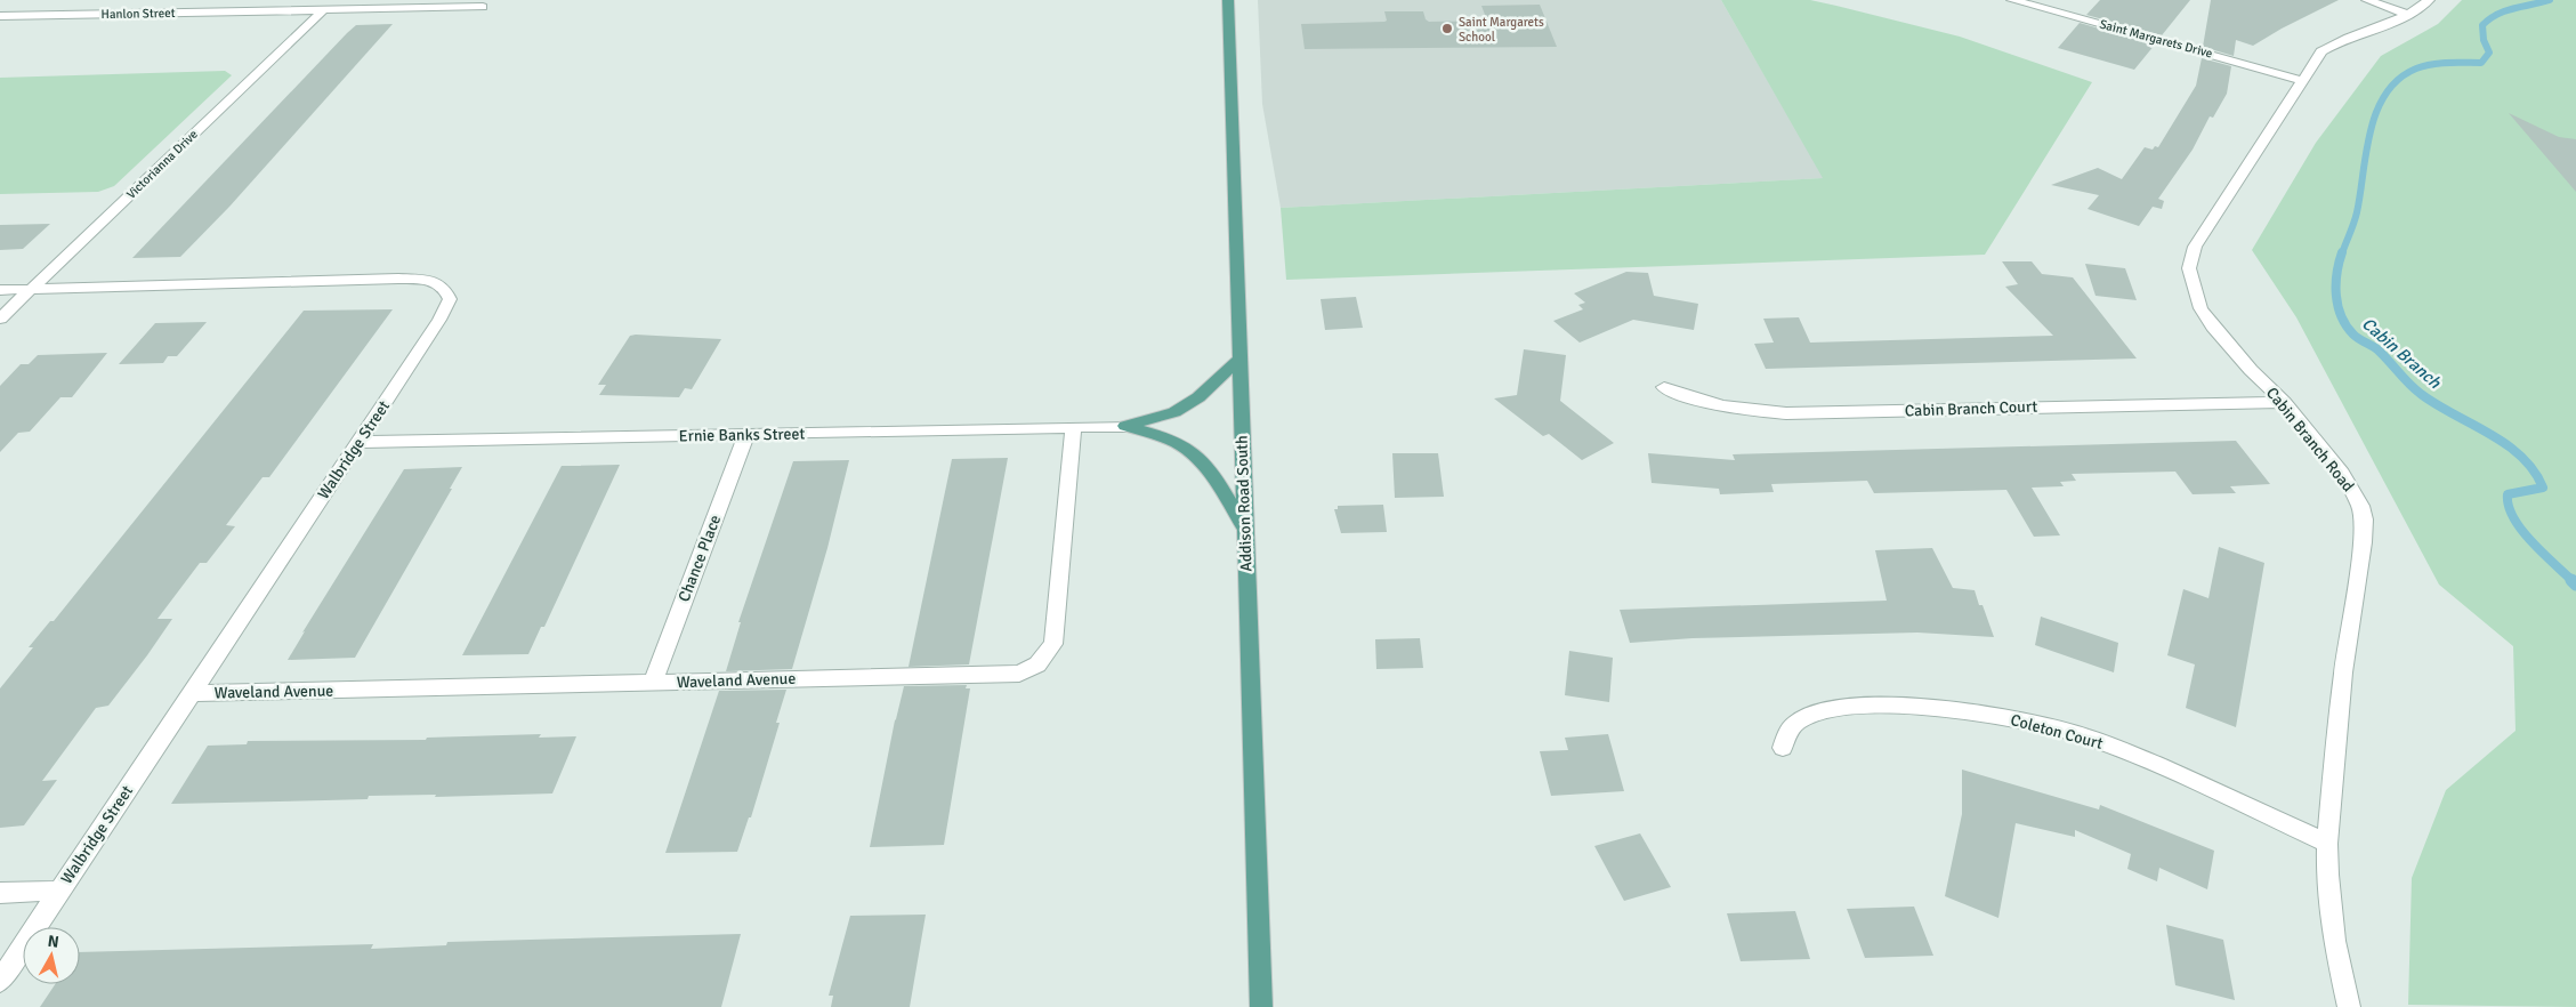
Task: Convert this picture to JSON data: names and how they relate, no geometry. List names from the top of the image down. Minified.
{"streets":{"main road":["Addison Road South"],"street":["Hanlon Street","Saint Margarets Drive","Victorianna Drive","Cabin Branch Court","Ernie Banks Street","Cabin Branch Road","Walbridge Street","Chance Place","Waveland Avenue","Coleton Court"]},"crossings":[["Hanlon Street","Victorianna Drive"],["Saint Margarets Drive","Cabin Branch Road"],["Victorianna Drive","Walbridge Street"],["Cabin Branch Court","Cabin Branch Road"],["Ernie Banks Street","Walbridge Street"],["Ernie Banks Street","Chance Place"],["Ernie Banks Street","Waveland Avenue"],["Cabin Branch Road","Coleton Court"],["Walbridge Street","Waveland Avenue"],["Chance Place","Waveland Avenue"]],"water":["Cabin Branch"],"places":["Saint Margarets School"],"north":"top"}
